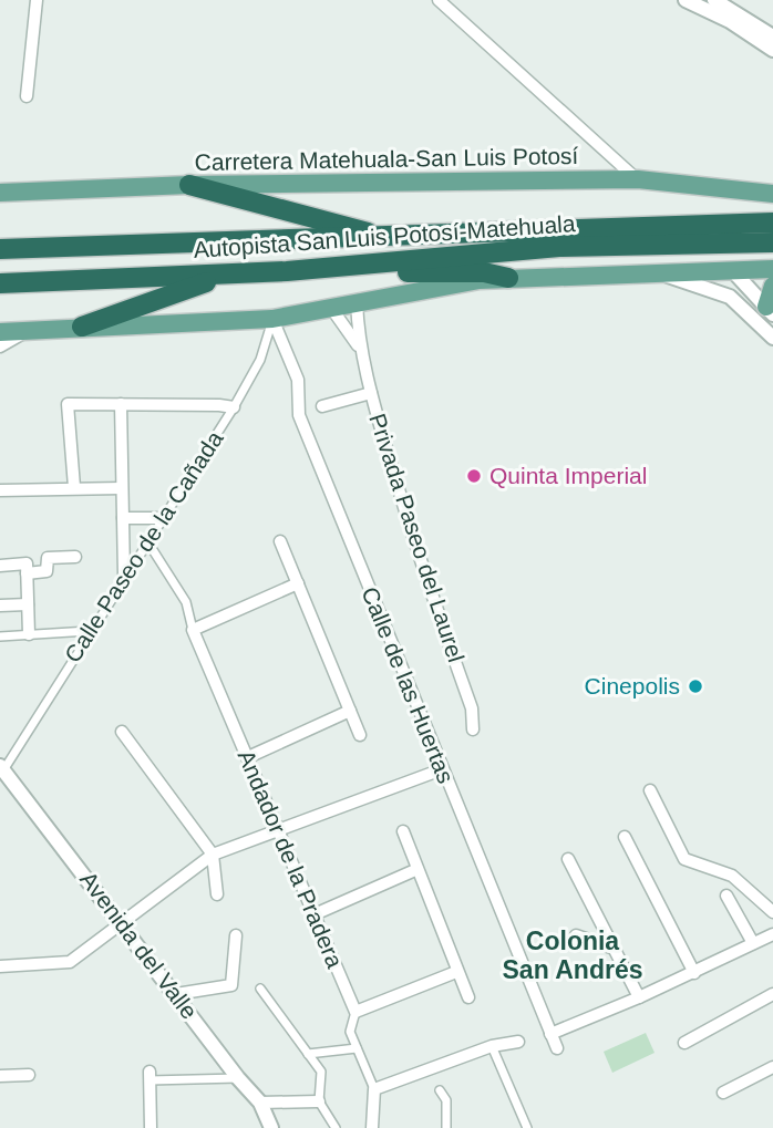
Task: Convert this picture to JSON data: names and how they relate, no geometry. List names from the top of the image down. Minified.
{"streets":{"highway":["Autopista San Luis Potosí-Matehuala"],"main road":["Carretera Matehuala-San Luis Potosí"],"street":["Privada Paseo del Laurel","Calle Paseo de la Cañada","Calle de las Huertas","Andador de la Pradera","Avenida del Valle"]},"crossings":[["Calle Paseo de la Cañada","Calle de las Huertas"],["Calle Paseo de la Cañada","Avenida del Valle"]],"districts":["Colonia San Andrés"],"places":["Quinta Imperial","Cinepolis"]}
